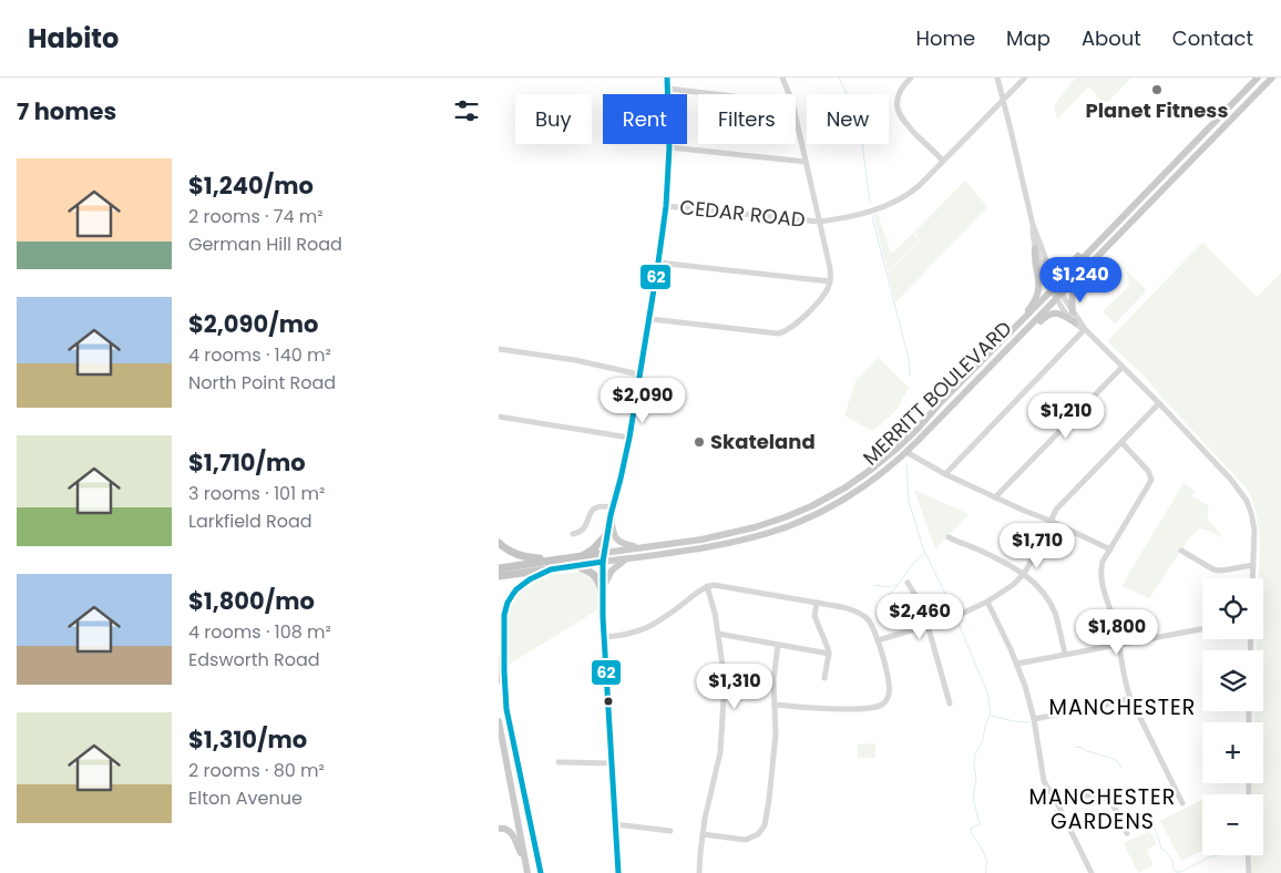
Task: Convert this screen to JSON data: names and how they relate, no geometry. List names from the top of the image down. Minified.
{"streets":{"main road":["MERRITT BOULEVARD"],"street":["CEDAR ROAD"]},"districts":["MANCHESTER","MANCHESTER GARDENS"],"places":["Planet Fitness","Skateland"],"lines":["transit line 62"],"page":{"header":"Habito","nav":["Home","Map","About","Contact"],"heading":"7 homes","chip":["Buy","Rent","Filters","New"],"list":[{"name":"$1,240/mo","note":"2 rooms · 74 m² · German Hill Road"},{"name":"$2,090/mo","note":"4 rooms · 140 m² · North Point Road"},{"name":"$1,710/mo","note":"3 rooms · 101 m² · Larkfield Road"},{"name":"$1,800/mo","note":"4 rooms · 108 m² · Edsworth Road"},{"name":"$1,310/mo","note":"2 rooms · 80 m² · Elton Avenue"}],"price":["$1,240","$2,090","$1,210","$1,710","$2,460","$1,800","$1,310"],"map_buttons":["+","−"]}}
